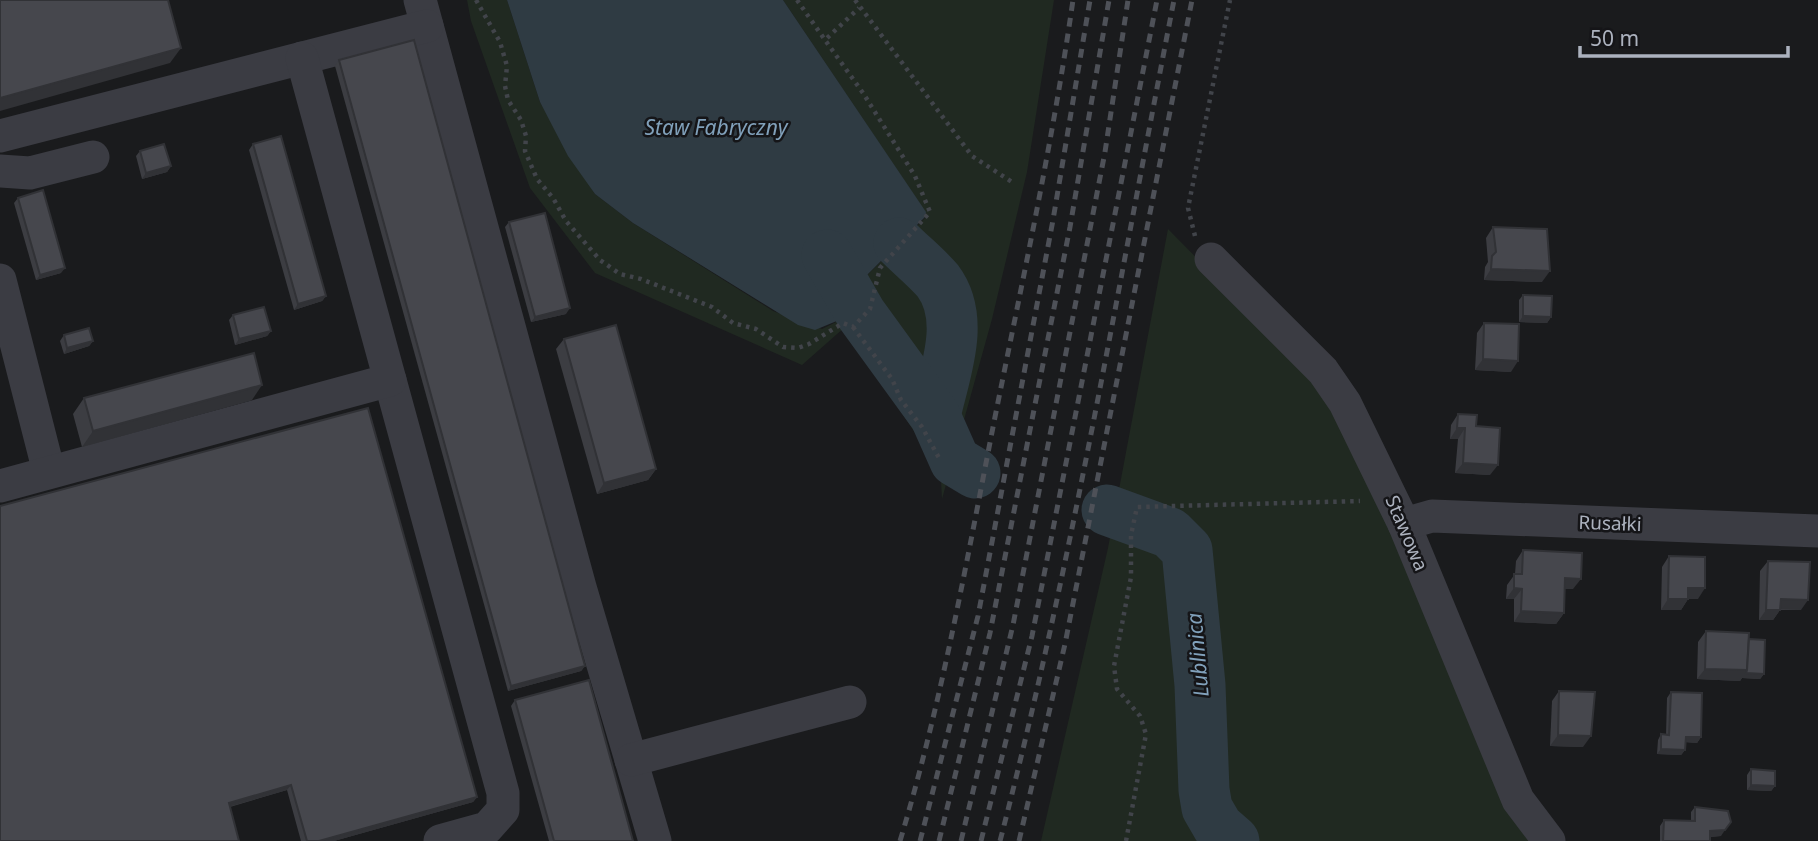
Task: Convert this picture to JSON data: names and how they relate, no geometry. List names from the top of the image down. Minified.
{"streets":{"street":["Rusałki","Stawowa"]},"crossings":[["Rusałki","Stawowa"]],"water":["Staw Fabryczny","Lublinica"],"scale_bar":"50 m"}
